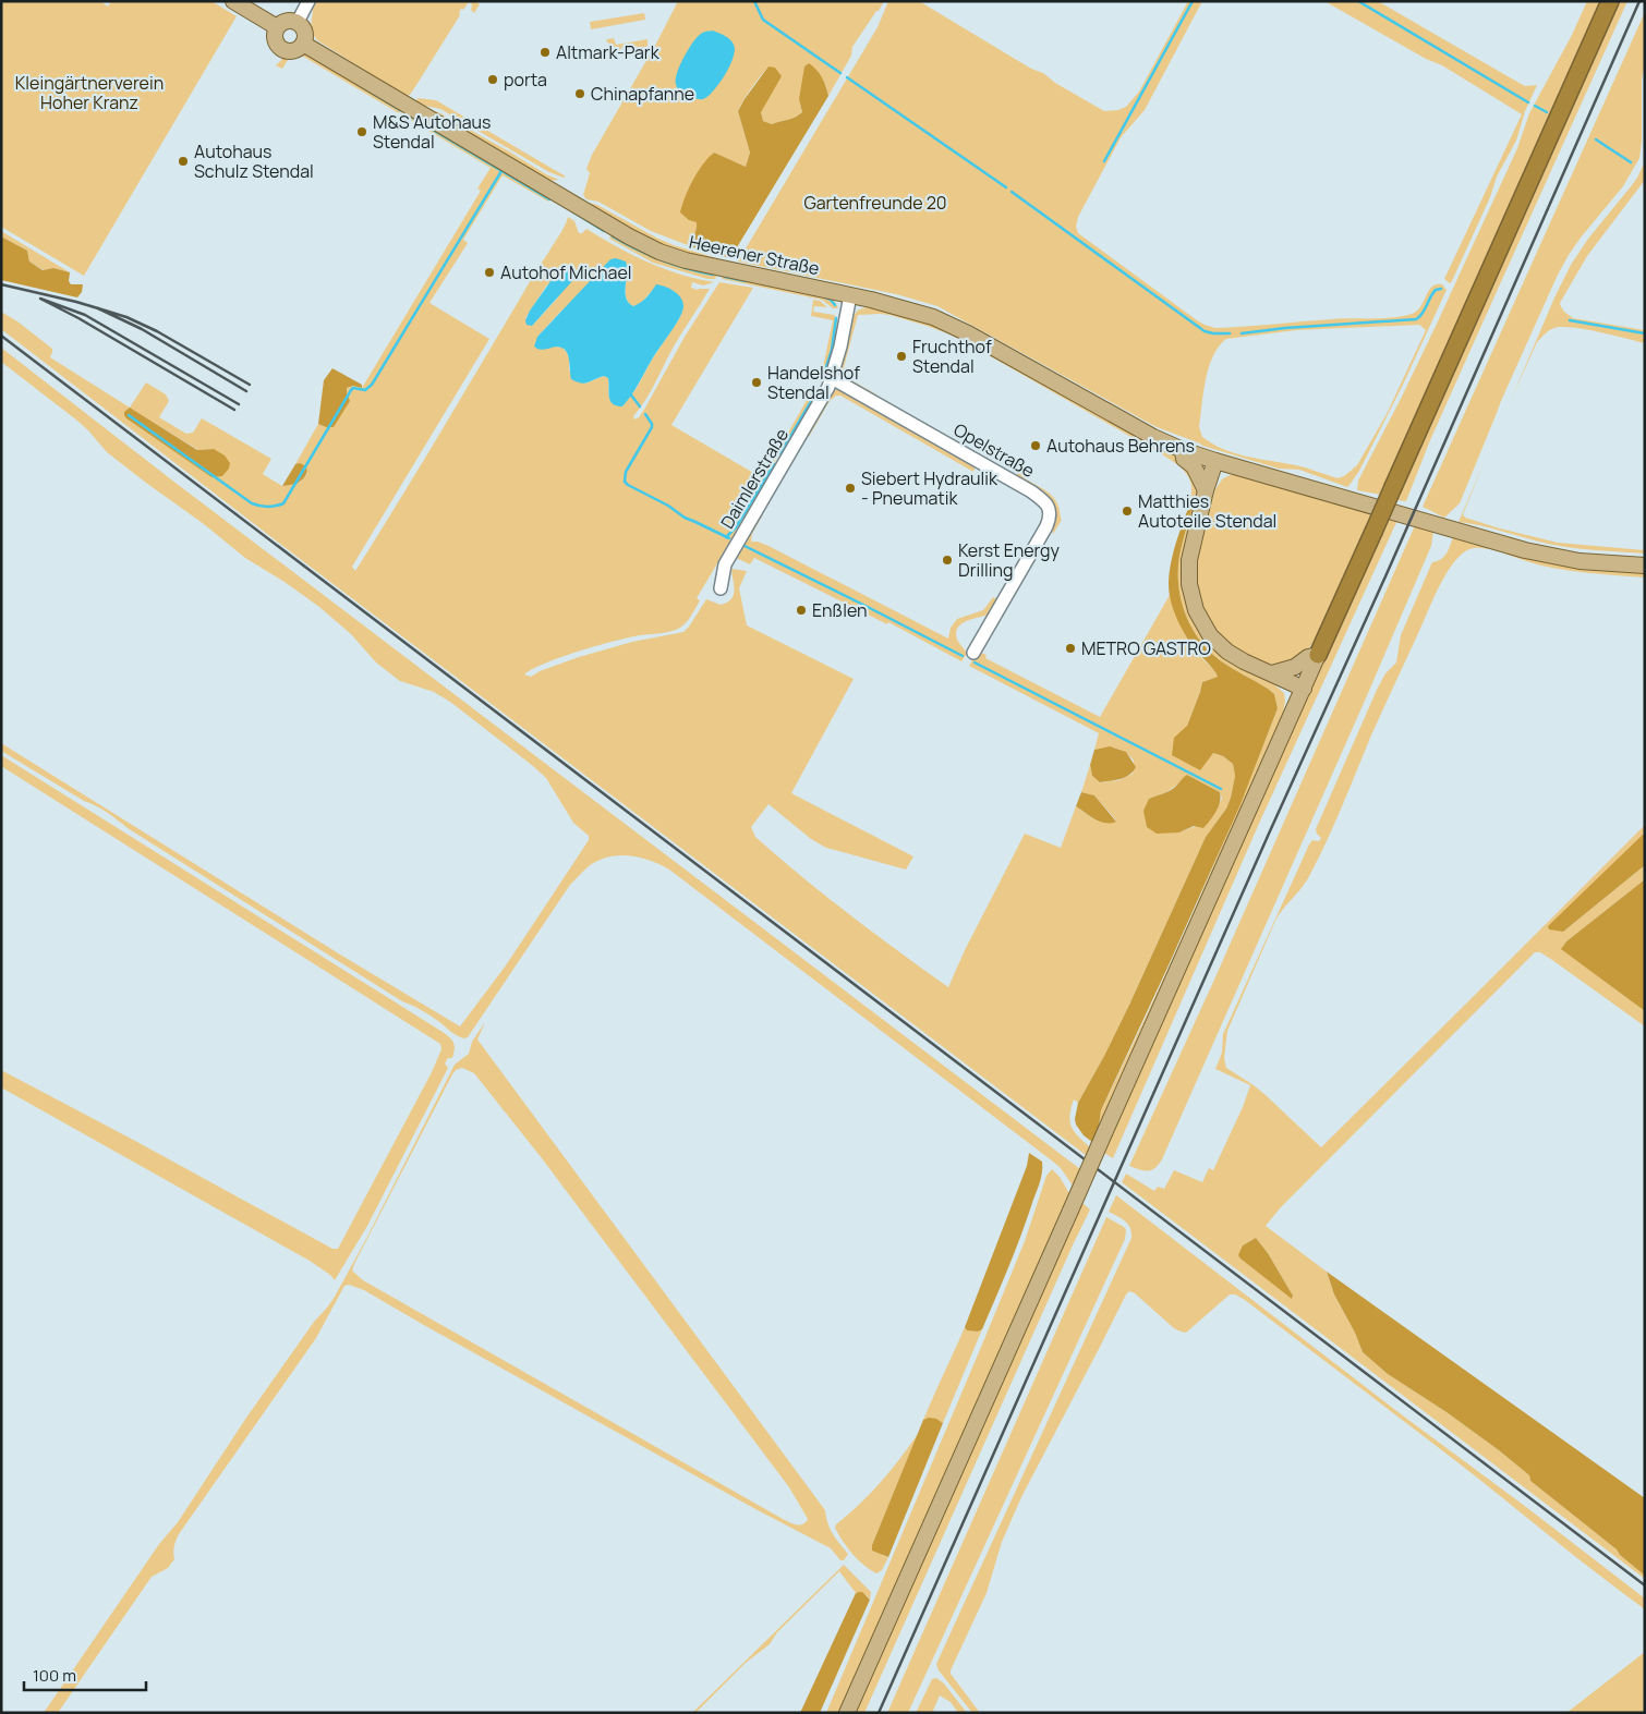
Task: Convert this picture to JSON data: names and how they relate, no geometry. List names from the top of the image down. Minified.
{"streets":{"main road":["Heerener Straße"],"street":["Opelstraße","Daimlerstraße"]},"crossings":[["Heerener Straße","Daimlerstraße"],["Opelstraße","Daimlerstraße"]],"parks":["Kleingärtnerverein Hoher Kranz","Gartenfreunde 20"],"places":["Altmark-Park","porta","Chinapfanne","M&S Autohaus Stendal","Autohaus Schulz Stendal","Autohof Michael","Fruchthof Stendal","Handelshof Stendal","Autohaus Behrens","Siebert Hydraulik - Pneumatik","Matthies Autoteile Stendal","Kerst Energy Drilling","Enßlen","METRO GASTRO"],"scale_bar":"100 m"}
